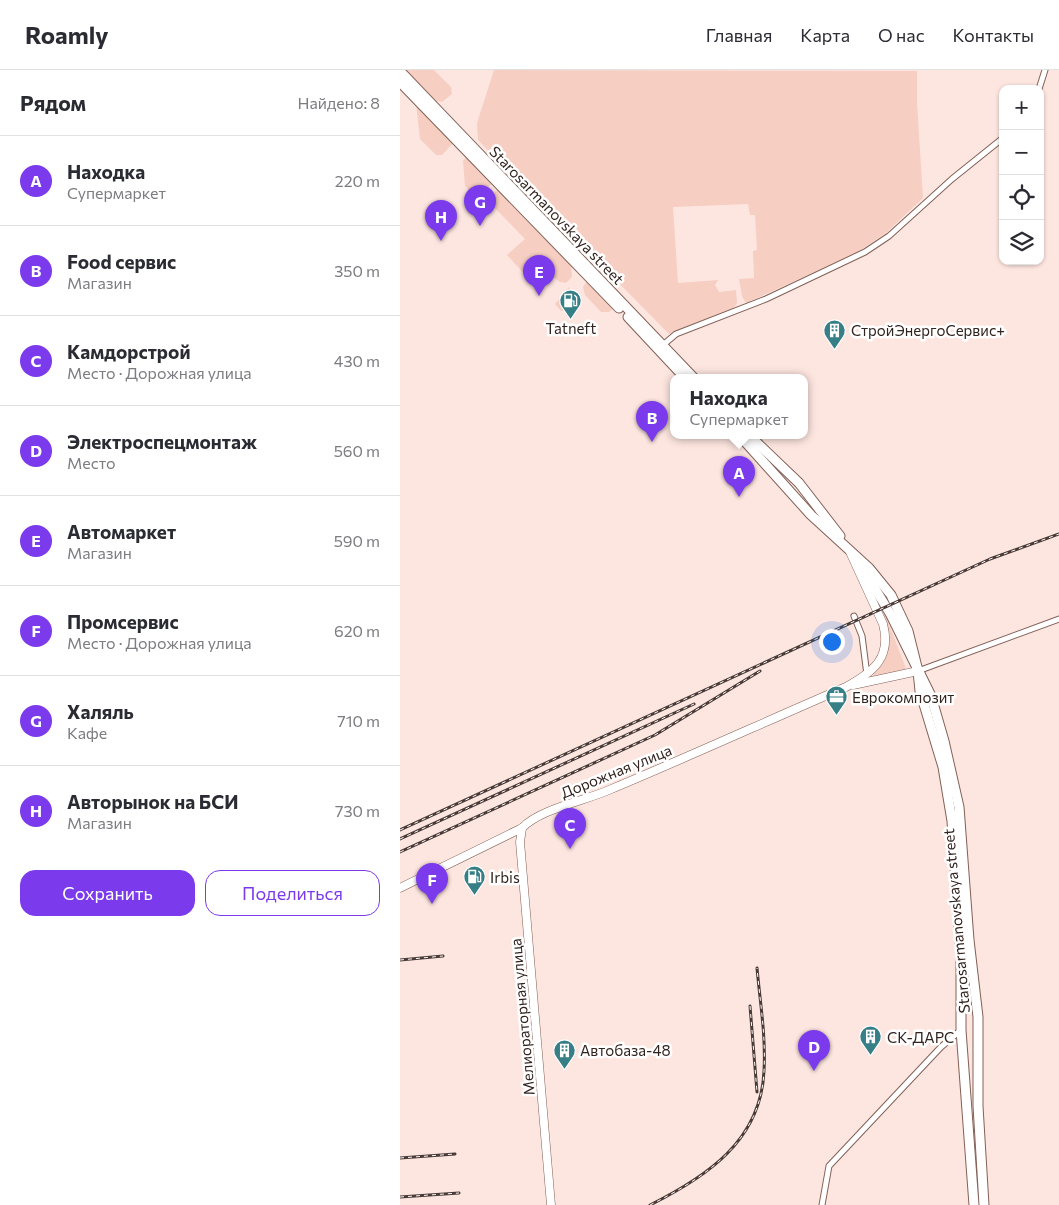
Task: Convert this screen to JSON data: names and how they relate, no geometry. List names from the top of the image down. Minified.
{"streets":{"main road":["Starosarmanovskaya street"],"street":["Дорожная улица","Мелиораторная улица"]},"crossings":[["Дорожная улица","Мелиораторная улица"]],"places":{"fuel station":["Tatneft","Irbis"],"building":["СтройЭнергоСервис+","СК-ДАРС","Автобаза-48"],"office":["Еврокомпозит"]},"page":{"header":"Roamly","nav":["Главная","Карта","О нас","Контакты"],"heading":["Рядом","Найдено: 8"],"map_buttons":["+","−"],"list":[{"mark":"A","name":"Находка","note":"Супермаркет","value":"220 m"},{"mark":"B","name":"Food сервис","note":"Магазин","value":"350 m"},{"mark":"C","name":"Камдорстрой","note":"Место · Дорожная улица","value":"430 m"},{"mark":"D","name":"Электроспецмонтаж","note":"Место","value":"560 m"},{"mark":"E","name":"Автомаркет","note":"Магазин","value":"590 m"},{"mark":"F","name":"Промсервис","note":"Место · Дорожная улица","value":"620 m"},{"mark":"G","name":"Халяль","note":"Кафе","value":"710 m"},{"mark":"H","name":"Авторынок на БСИ","note":"Магазин","value":"730 m"}],"pins":["G","H","E","B","A","C","F","D"],"popup":["Находка","Супермаркет"],"buttons":["Сохранить","Поделиться"]}}
